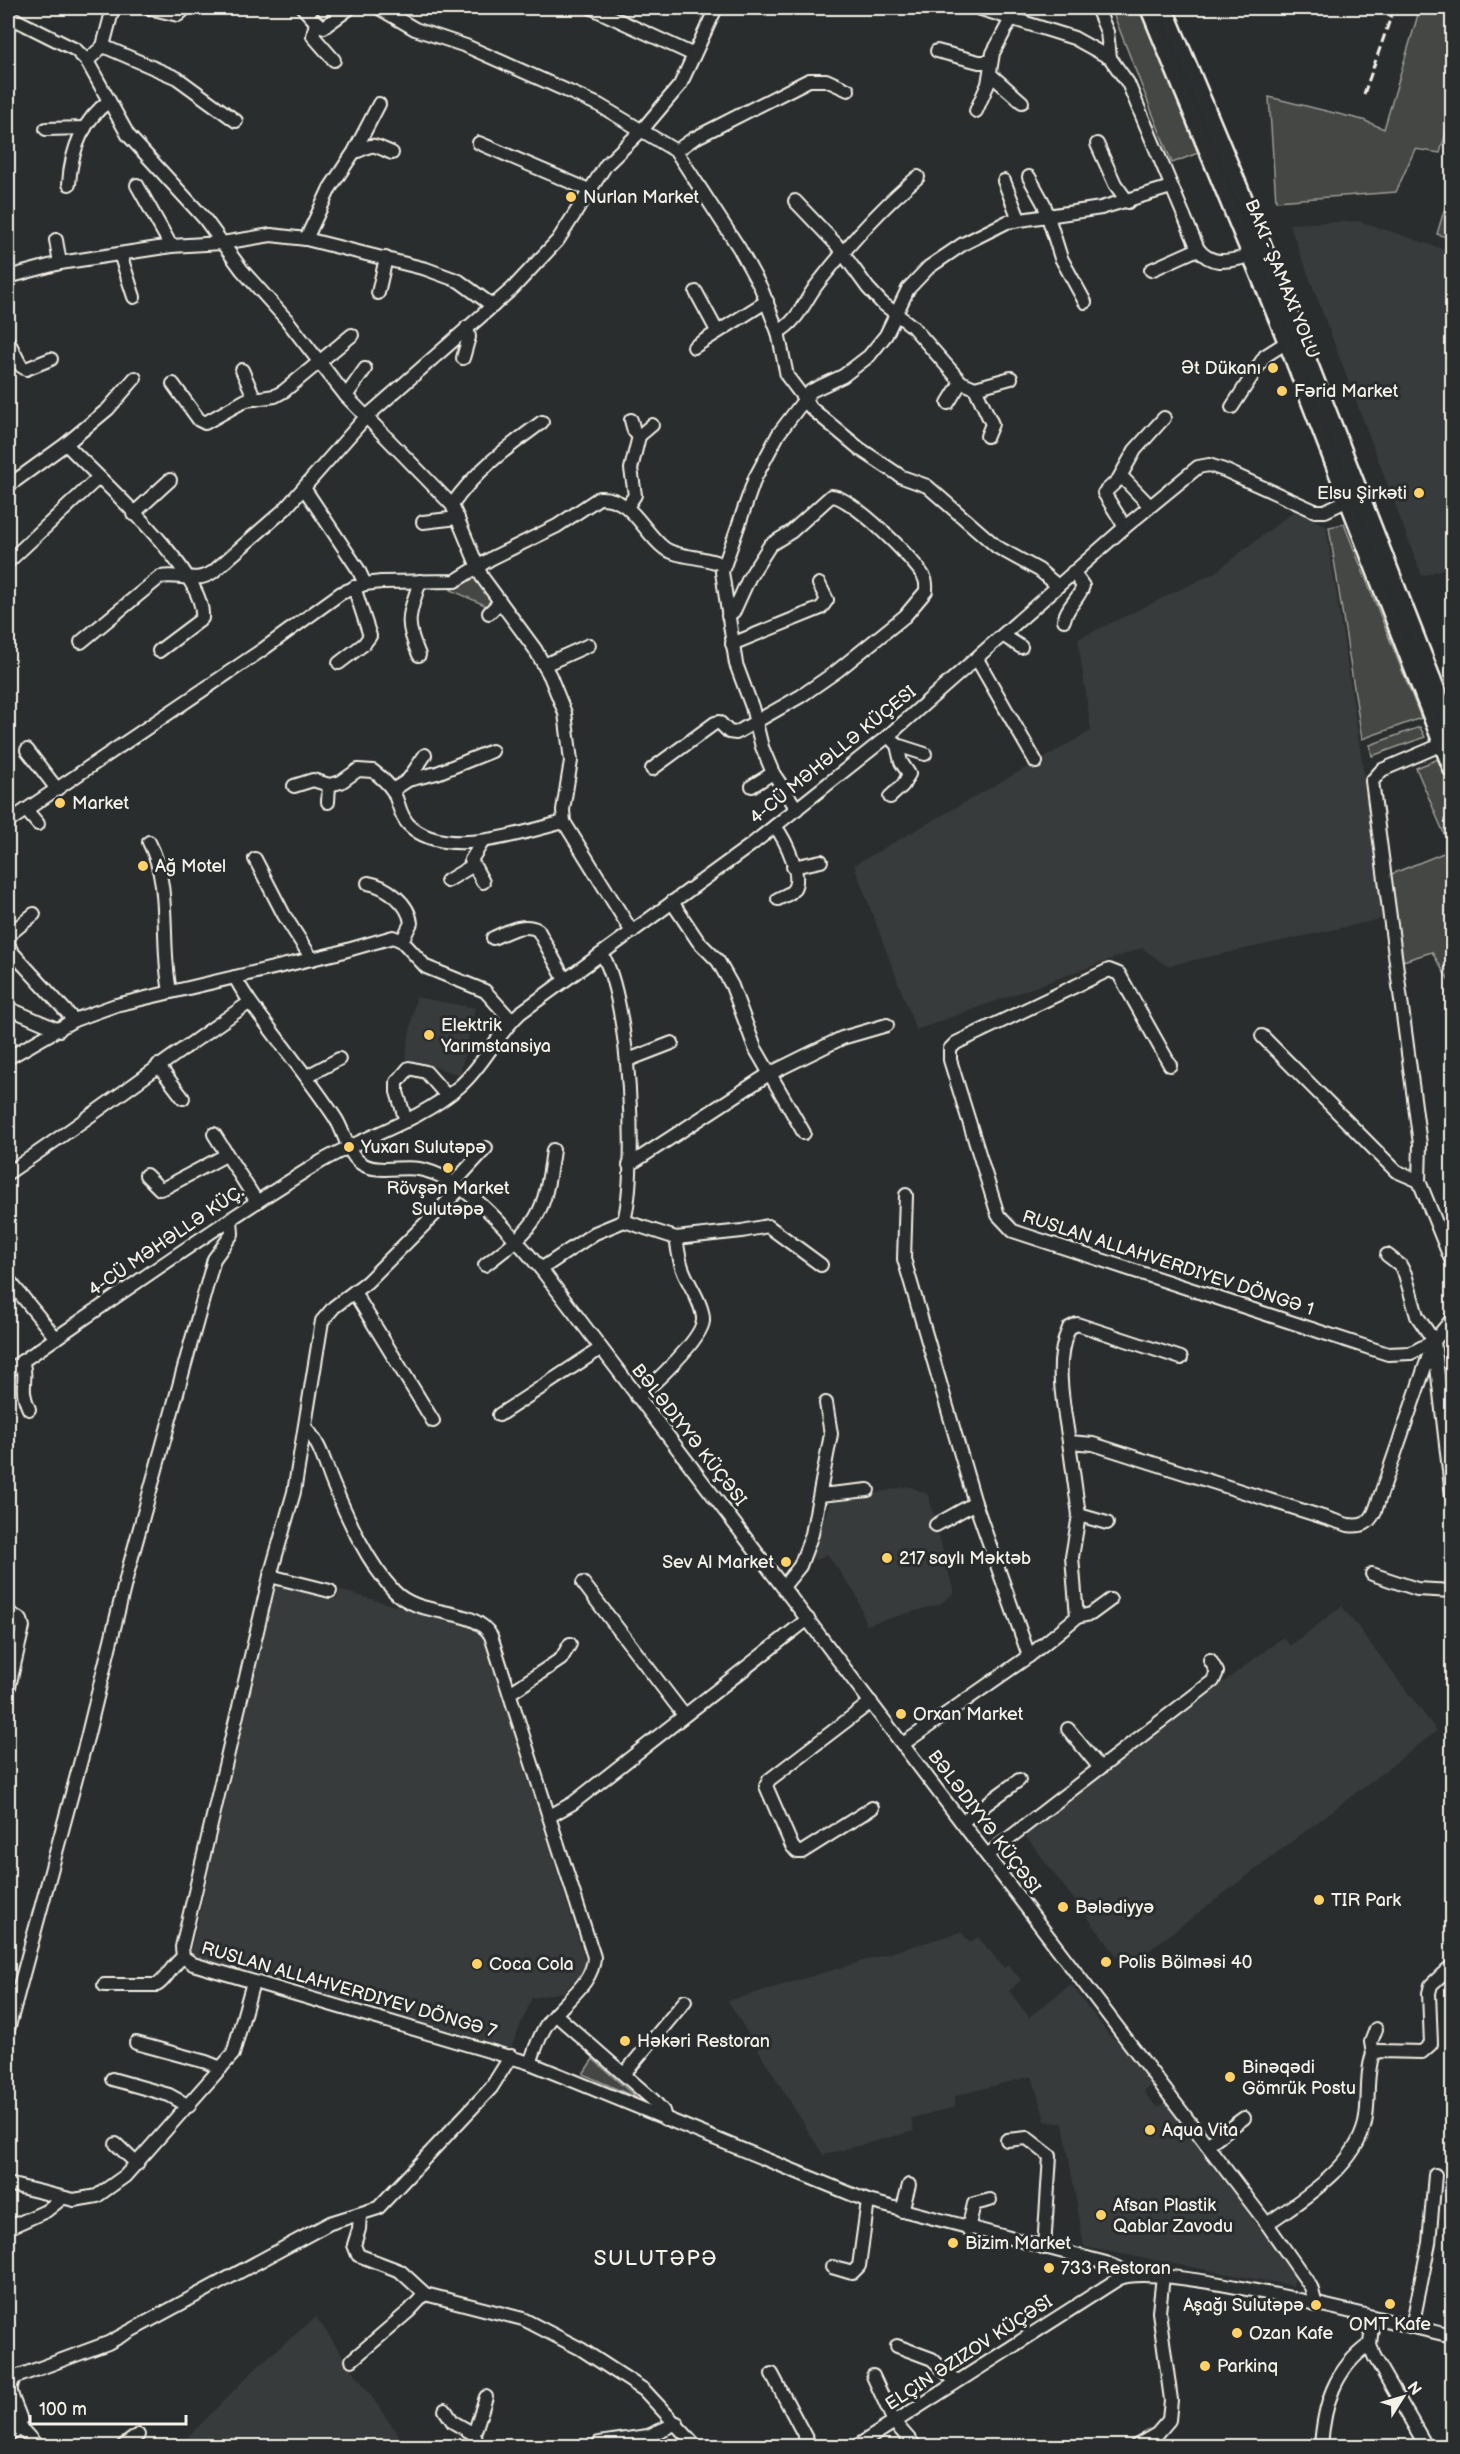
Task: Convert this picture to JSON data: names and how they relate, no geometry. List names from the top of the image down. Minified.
{"streets":{"street":["4-CÜ MƏHƏLLƏ KÜÇESI","4-CÜ MƏHƏLLƏ KÜÇ.","RUSLAN ALLAHVERDIYEV DÖNGƏ 1","BƏLƏDIYYƏ KÜÇƏSI","RUSLAN ALLAHVERDIYEV DÖNGƏ 7","ELÇIN ƏZIZOV KÜÇƏSI"]},"crossings":[["4-CÜ MƏHƏLLƏ KÜÇESI","4-CÜ MƏHƏLLƏ KÜÇ."],["4-CÜ MƏHƏLLƏ KÜÇESI","BƏLƏDIYYƏ KÜÇƏSI"],["4-CÜ MƏHƏLLƏ KÜÇ.","BƏLƏDIYYƏ KÜÇƏSI"],["BƏLƏDIYYƏ KÜÇƏSI","RUSLAN ALLAHVERDIYEV DÖNGƏ 7"],["RUSLAN ALLAHVERDIYEV DÖNGƏ 7","ELÇIN ƏZIZOV KÜÇƏSI"]],"districts":["SULUTƏPƏ"],"places":["Nurlan Market","Ət Dükanı","Fərid Market","Elsu Şirkəti","Market","Ağ Motel","Elektrik Yarımstansiya","Yuxarı Sulutəpə","Rövşən Market Sulutəpə","217 saylı Məktəb","Sev Al Market","Orxan Market","TIR Park","Bələdiyyə","Polis Bölməsi 40","Coca Cola","Həkəri Restoran","Binəqədi Gömrük Postu","Aqua Vita","Afsan Plastik Qablar Zavodu","Bizim Market","733 Restoran","OMT Kafe","Aşağı Sulutəpə","Ozan Kafe","Parkinq"],"scale_bar":"100 m","north":"top right"}
